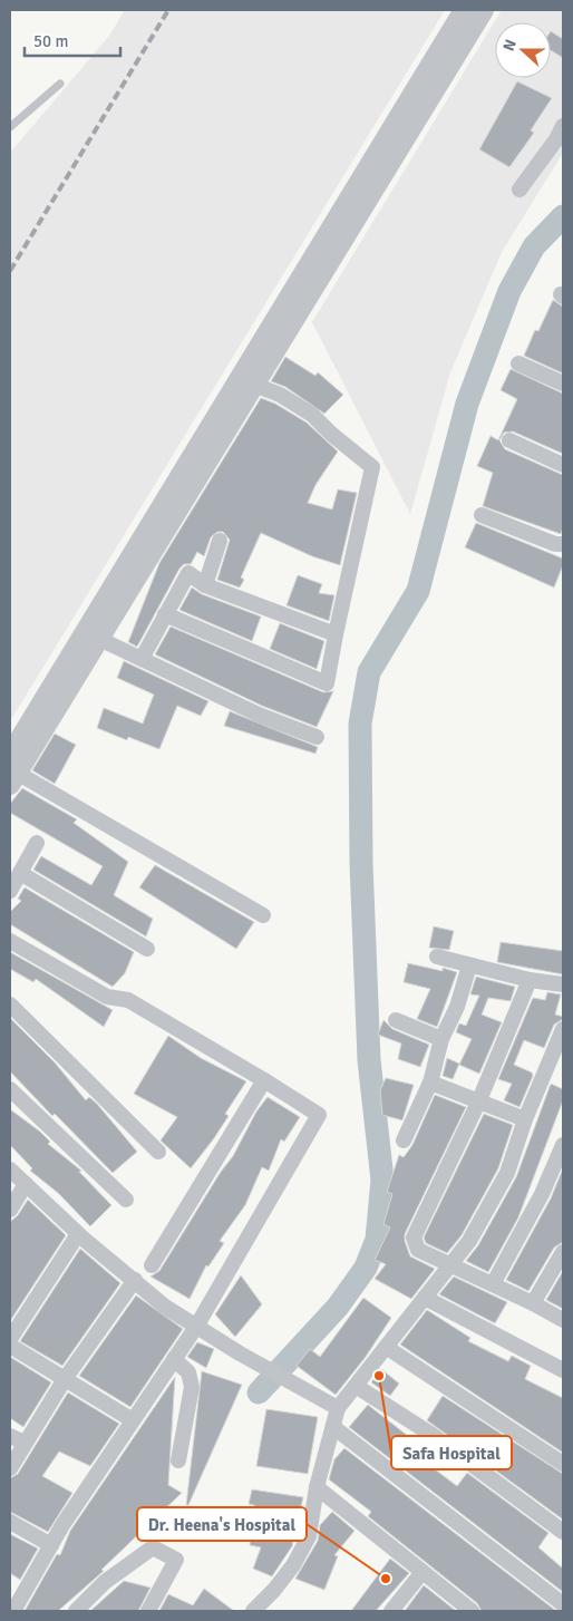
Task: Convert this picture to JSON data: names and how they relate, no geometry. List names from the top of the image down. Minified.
{"places":["Safa Hospital","Dr. Heena's Hospital"],"scale_bar":"50 m","north":"left"}
